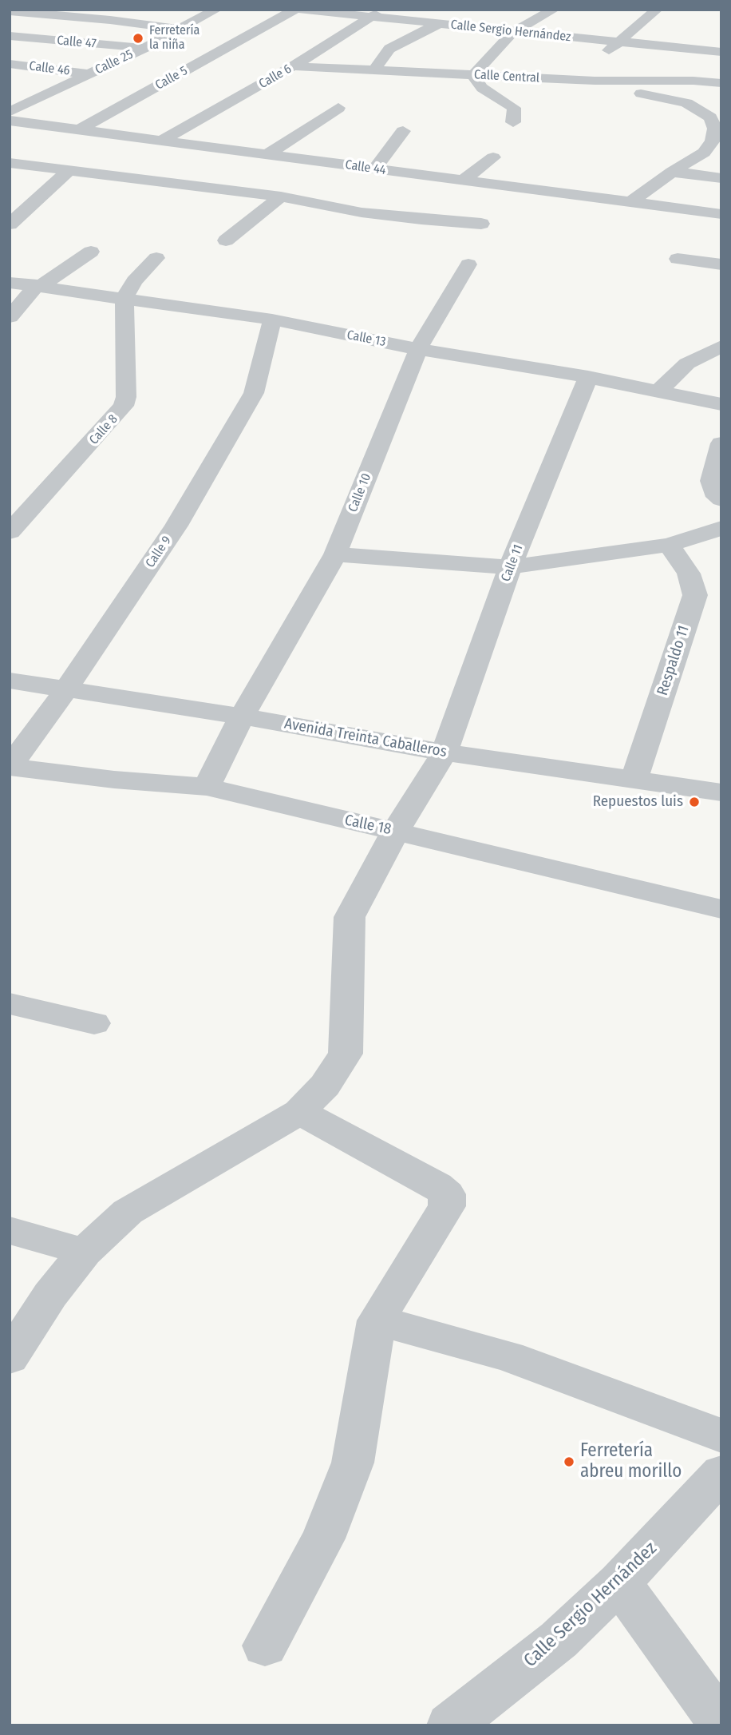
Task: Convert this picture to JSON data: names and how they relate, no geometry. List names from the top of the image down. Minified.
{"streets":{"street":["Calle Sergio Hernández","Calle 47","Calle 25","Calle 46","Calle 6","Calle Central","Calle 5","Calle 44","Calle 13","Calle 8","Calle 10","Calle 9","Calle 11","Respaldo 11","Avenida Treinta Caballeros","Calle 18"]},"crossings":[["Calle Sergio Hernández","Calle 6"],["Calle 47","Calle 25"],["Calle 25","Calle 46"],["Calle 6","Calle Central"],["Calle 6","Calle 44"],["Calle 5","Calle 44"],["Calle 13","Calle 8"],["Calle 13","Calle 10"],["Calle 13","Calle 9"],["Calle 13","Calle 11"],["Calle 10","Avenida Treinta Caballeros"],["Calle 10","Calle 18"],["Calle 9","Avenida Treinta Caballeros"],["Calle 9","Calle 18"],["Calle 11","Avenida Treinta Caballeros"],["Calle 11","Calle 18"],["Respaldo 11","Avenida Treinta Caballeros"]],"places":["Ferretería la niña","Repuestos luis","Ferretería abreu morillo"]}
